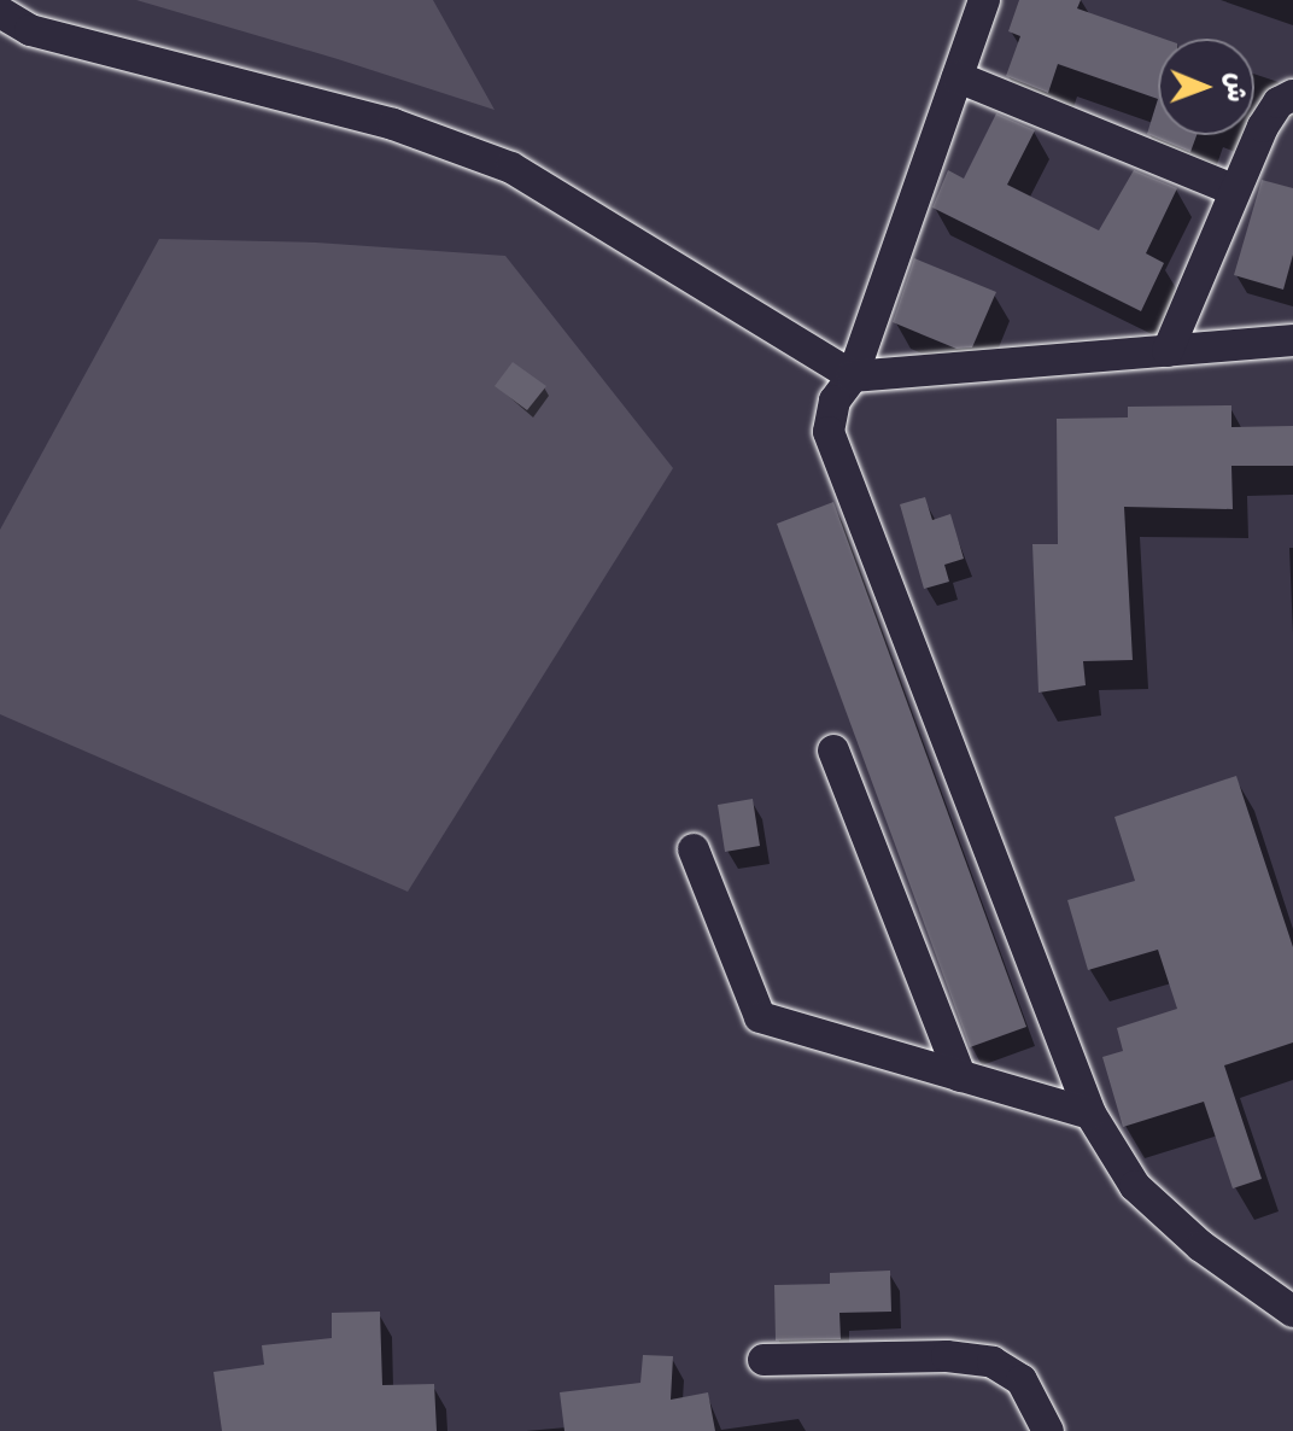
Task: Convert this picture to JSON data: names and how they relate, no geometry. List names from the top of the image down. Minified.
{"north":"right"}
